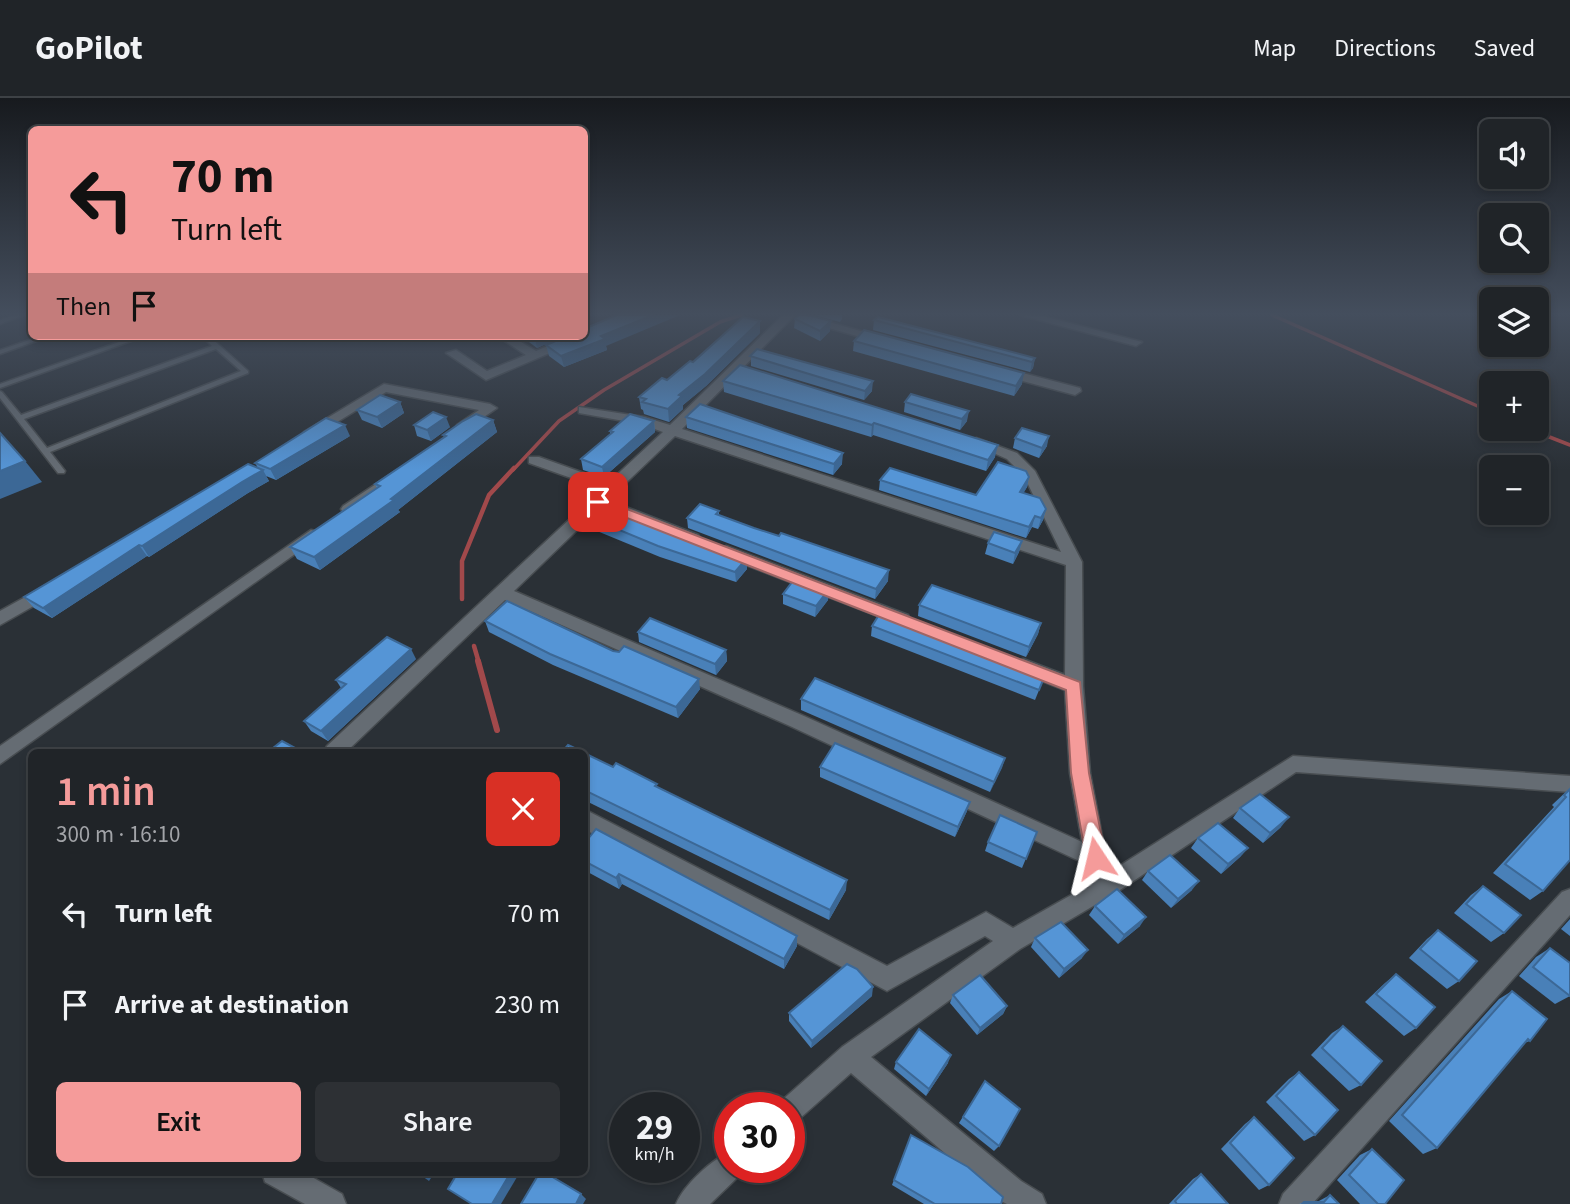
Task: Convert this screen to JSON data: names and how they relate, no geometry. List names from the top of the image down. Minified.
{"page":{"header":"GoPilot","nav":["Map","Directions","Saved"],"map_buttons":["+","−"],"turn":["70 m","Turn left"],"then":"Then","heading":["1 min","300 m · 16:10"],"list":[{"name":"Turn left","value":"70 m"},{"name":"Arrive at destination","value":"230 m"}],"buttons":["Exit","Share"],"speed":"29 km/h","limit":"30"}}
